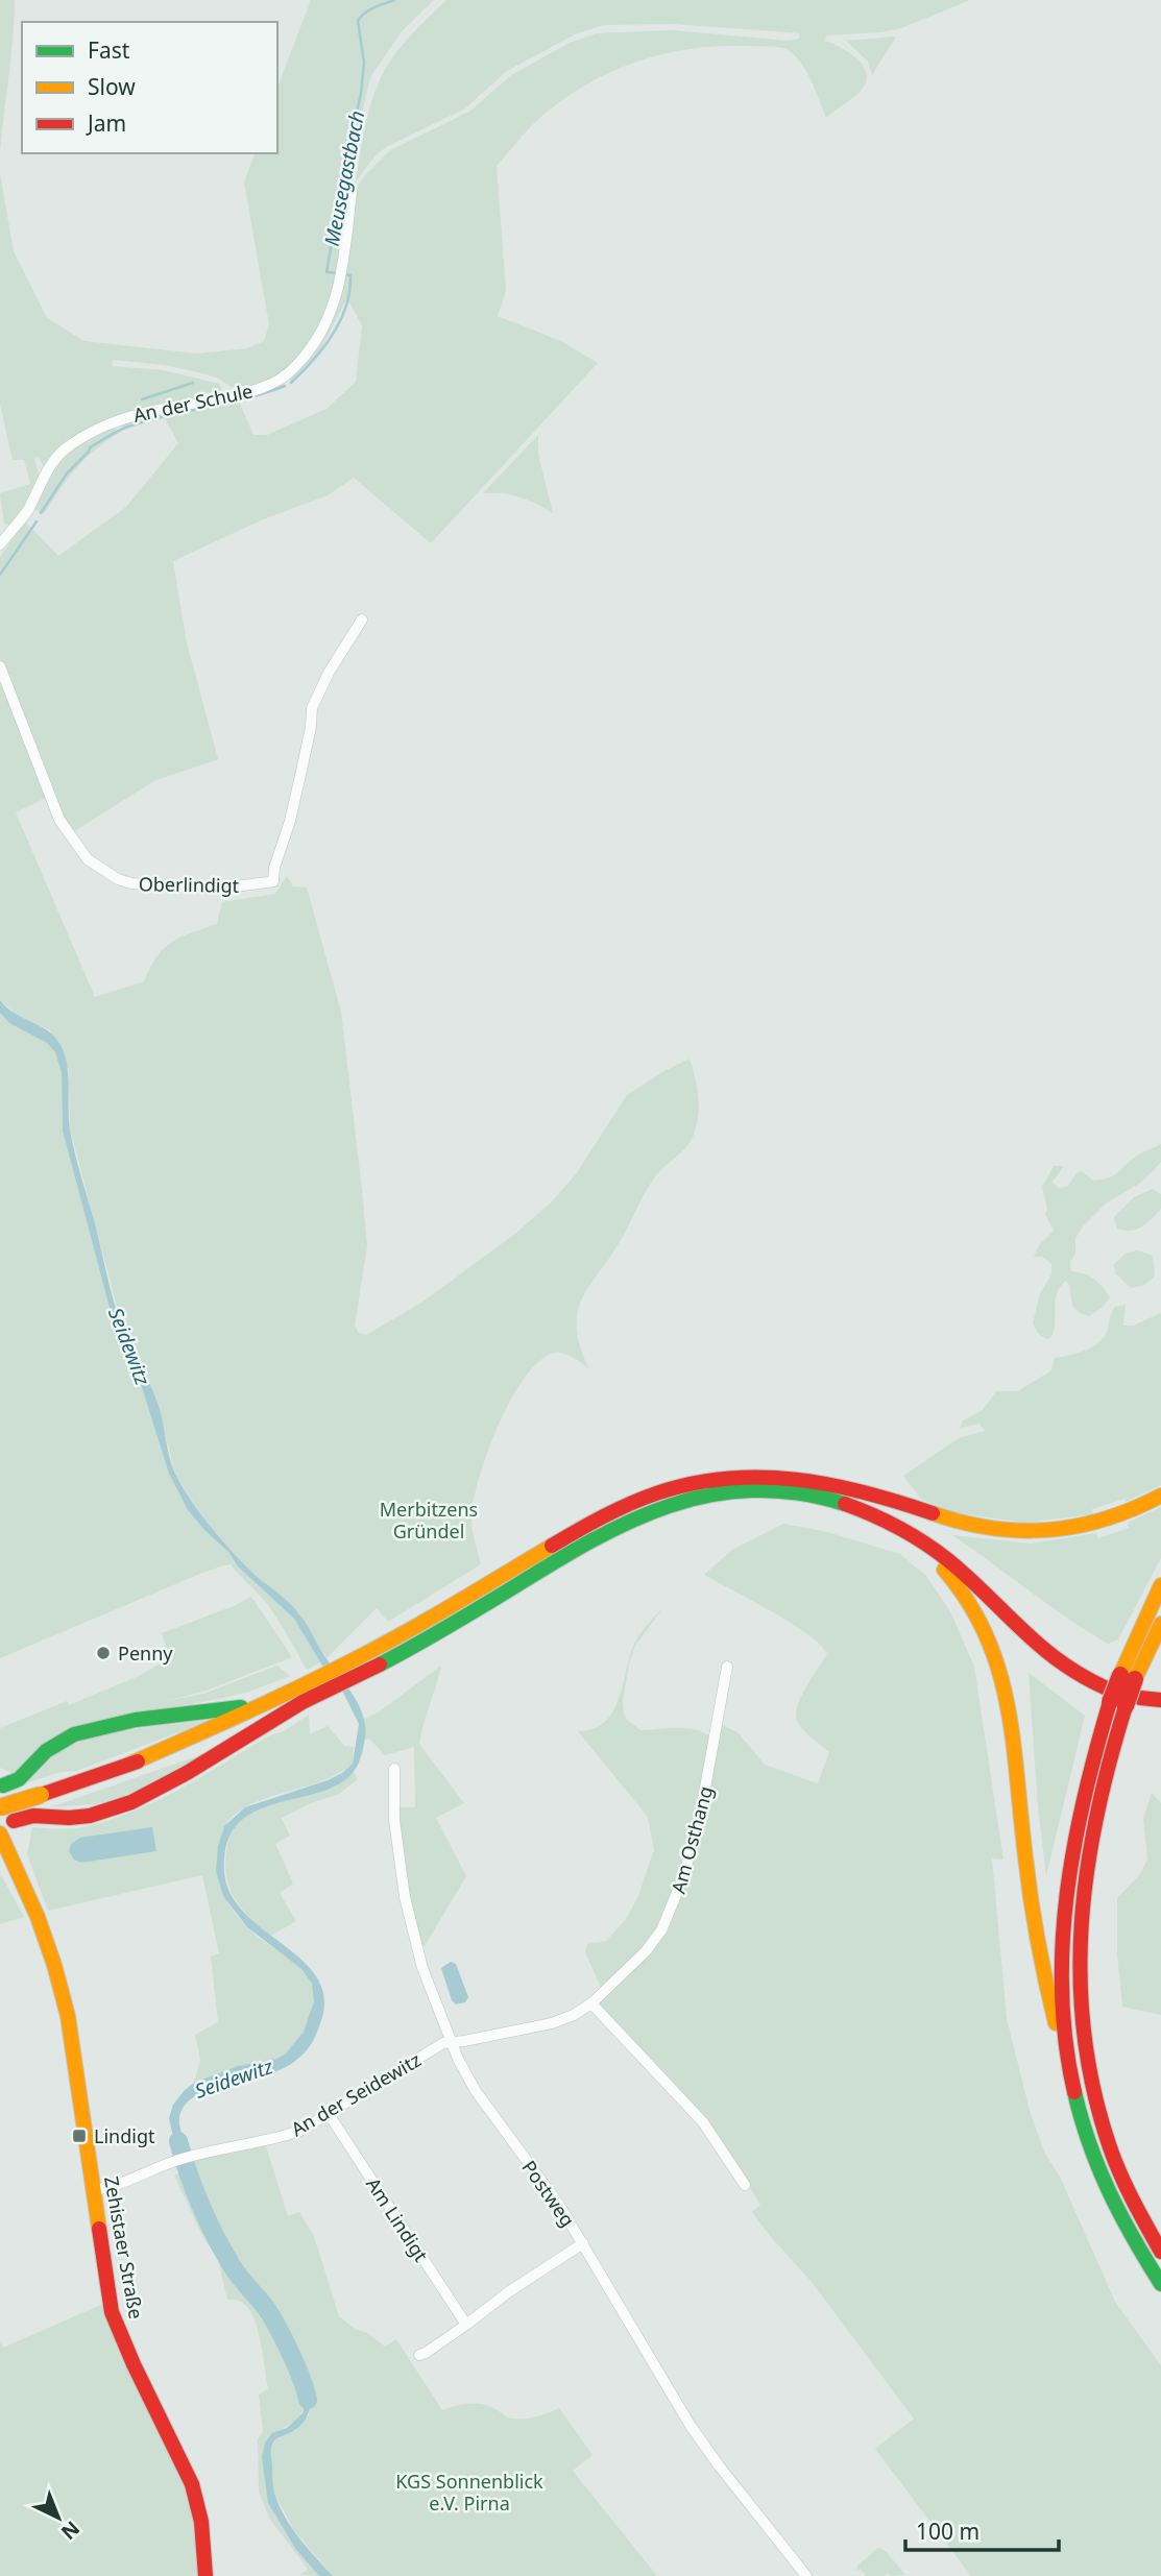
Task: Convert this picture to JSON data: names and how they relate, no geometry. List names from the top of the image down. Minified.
{"streets":{"main road":["Zehistaer Straße"],"street":["An der Schule","Oberlindigt","Am Osthang","An der Seidewitz","Postweg","Am Lindigt"]},"crossings":[["Am Osthang","An der Seidewitz"],["Am Osthang","Postweg"],["An der Seidewitz","Postweg"],["An der Seidewitz","Am Lindigt"],["An der Seidewitz","Zehistaer Straße"]],"water":["Meusegastbach","Seidewitz"],"parks":["Merbitzens Gründel","KGS Sonnenblick e.V. Pirna"],"places":{"other":["Penny"],"transit":["Lindigt"]},"legend":["Fast","Slow","Jam"],"scale_bar":"100 m","north":"bottom right"}
